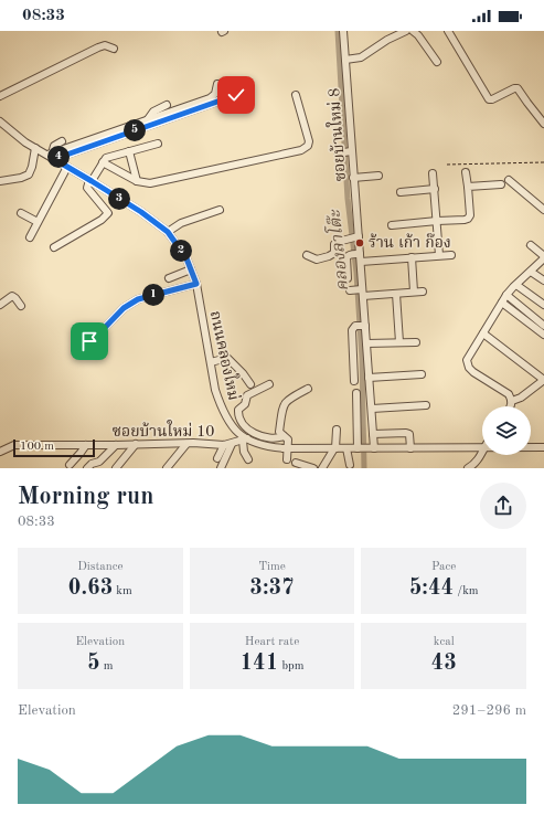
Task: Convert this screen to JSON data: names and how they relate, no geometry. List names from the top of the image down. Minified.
{"streets":{"street":["ซอยบ้านใหม่ 8","ถนนคลองใหม่","ซอยบ้านใหม่ 10"]},"crossings":[["ซอยบ้านใหม่ 8","ถนนคลองใหม่"],["ถนนคลองใหม่","ซอยบ้านใหม่ 10"]],"water":["คลองลาโต๊ะ"],"places":["ร้าน เก้า ก๊อง"],"scale_bar":"100 m","page":{"status":"08:33","pins":["5","4","3","2","1"],"scale":"100 m","heading":["Morning run","08:33"],"stats":[["Distance","0.63 km"],["Time","3:37"],["Pace","5:44 /km"],["Elevation","5 m"],["Heart rate","141 bpm"],["kcal","43"]],"chart":["Elevation","291–296 m"]}}
